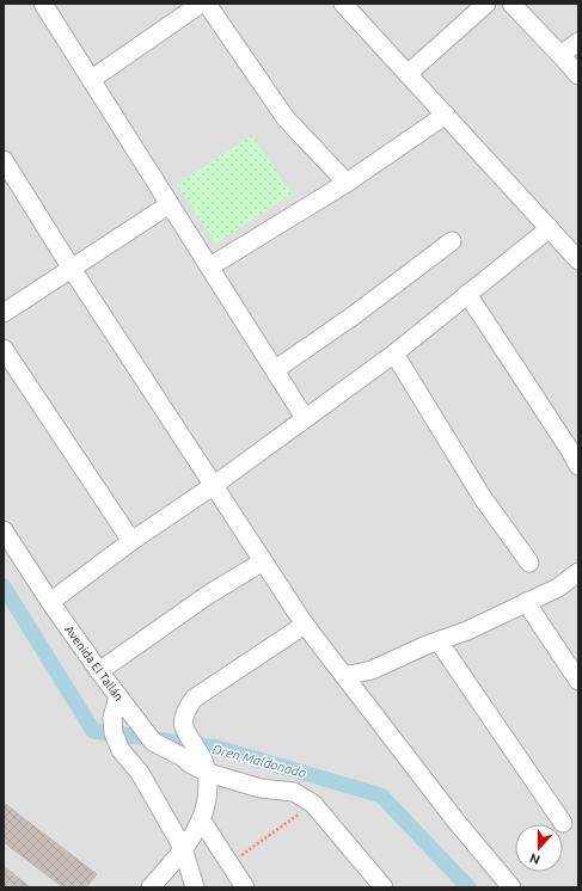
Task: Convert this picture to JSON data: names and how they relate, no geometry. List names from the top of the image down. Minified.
{"streets":{"street":["Avenida El Tallán"]},"water":["Dren Maldonado"],"north":"bottom"}
